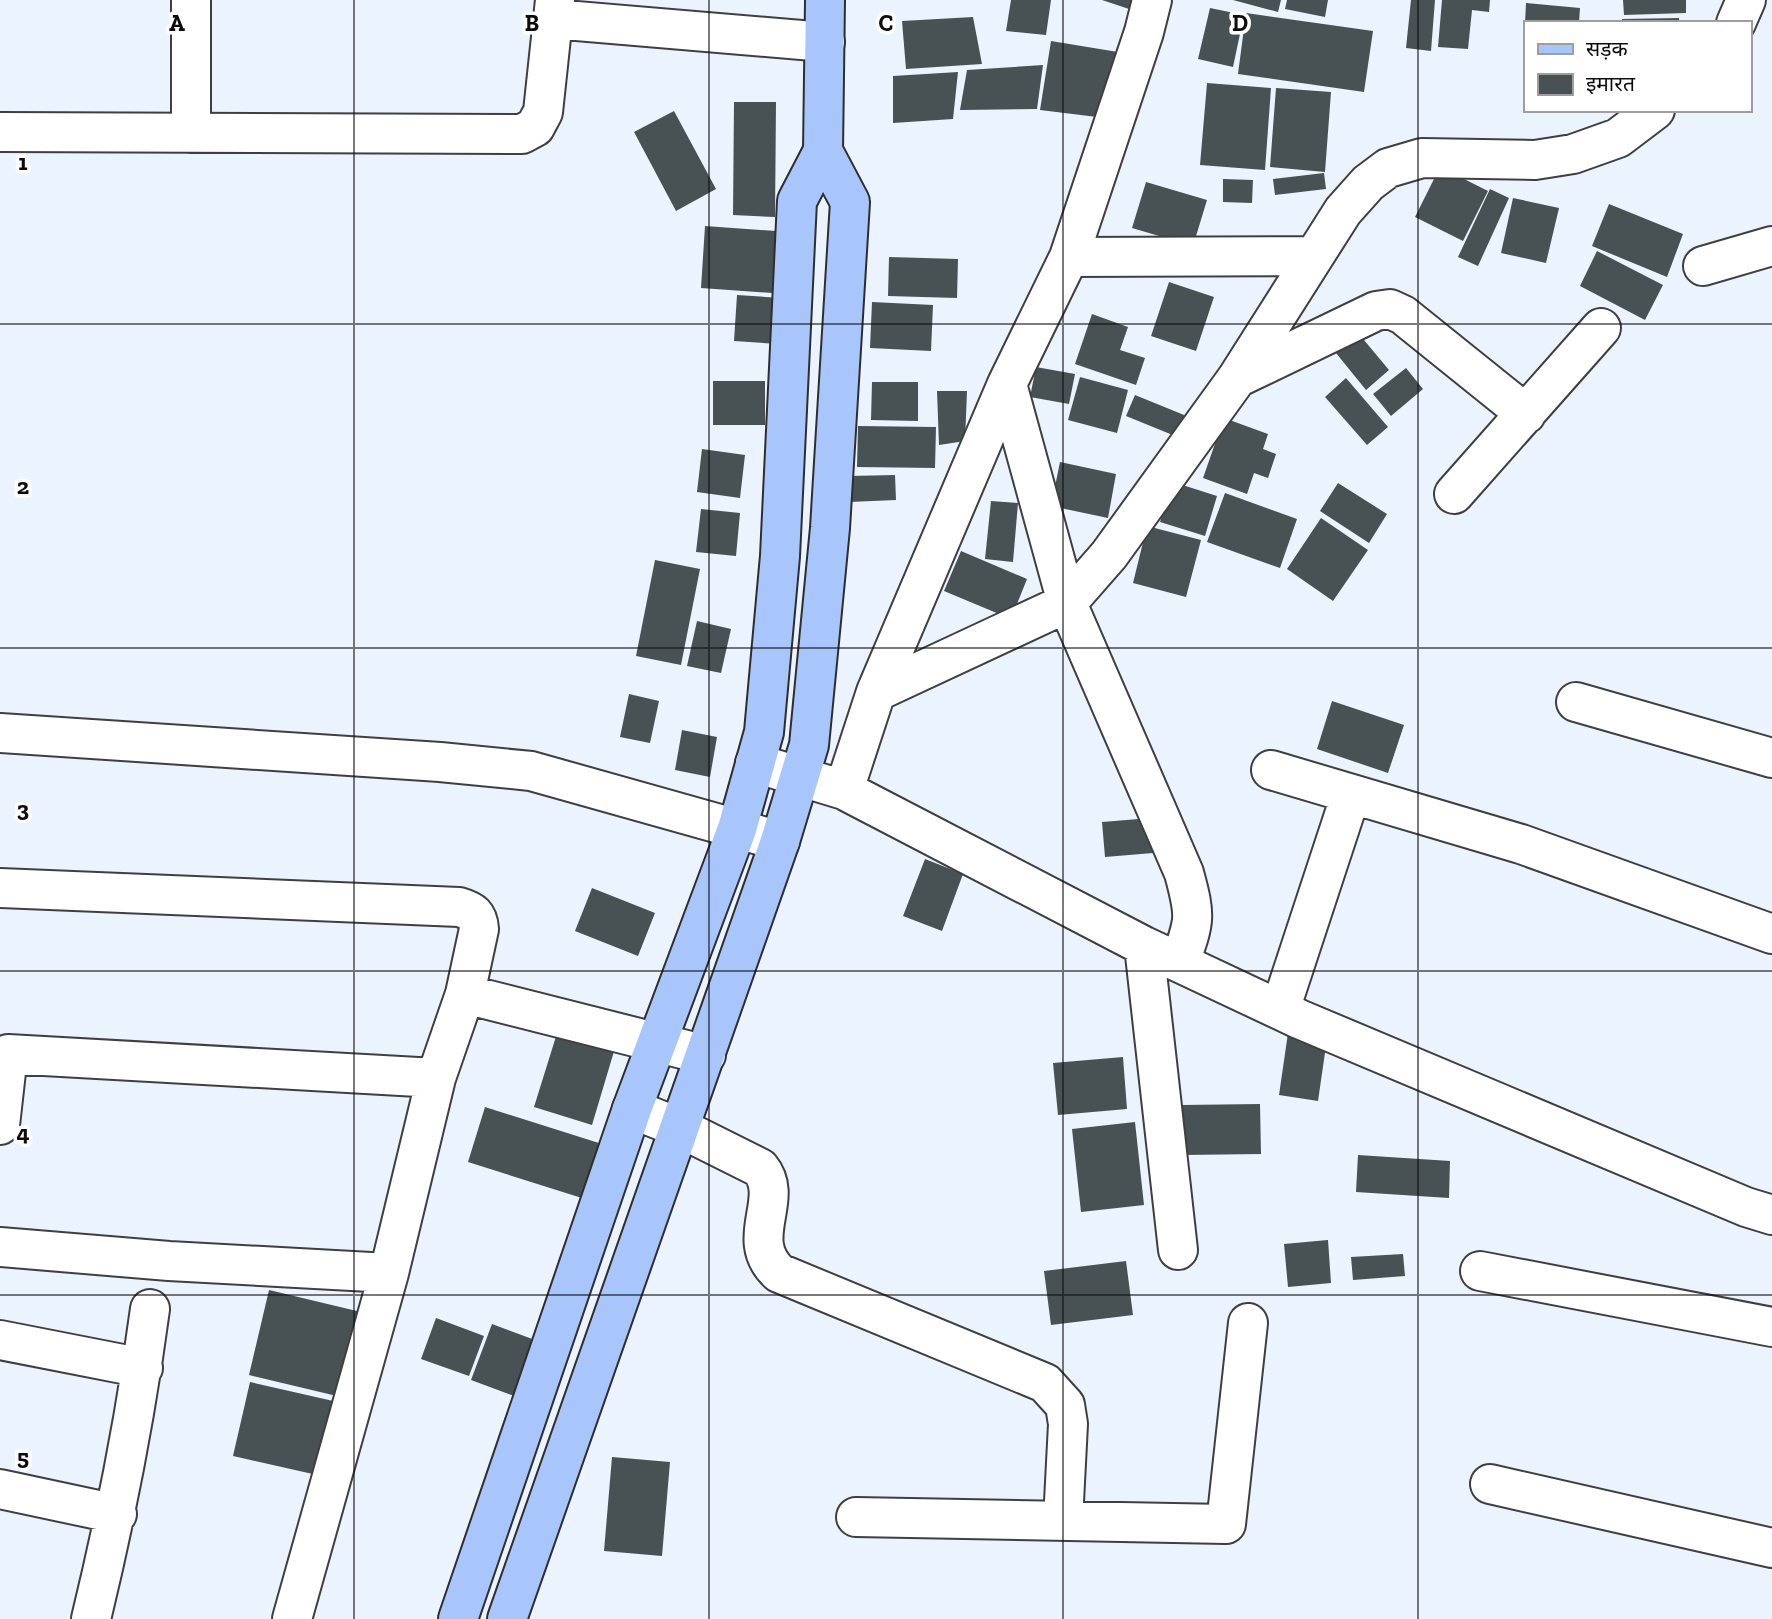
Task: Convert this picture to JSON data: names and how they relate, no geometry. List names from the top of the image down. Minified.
{"legend":["सड़क","इमारत"],"grid":{"columns":["A","B","C","D"],"rows":["1","2","3","4","5"]}}
